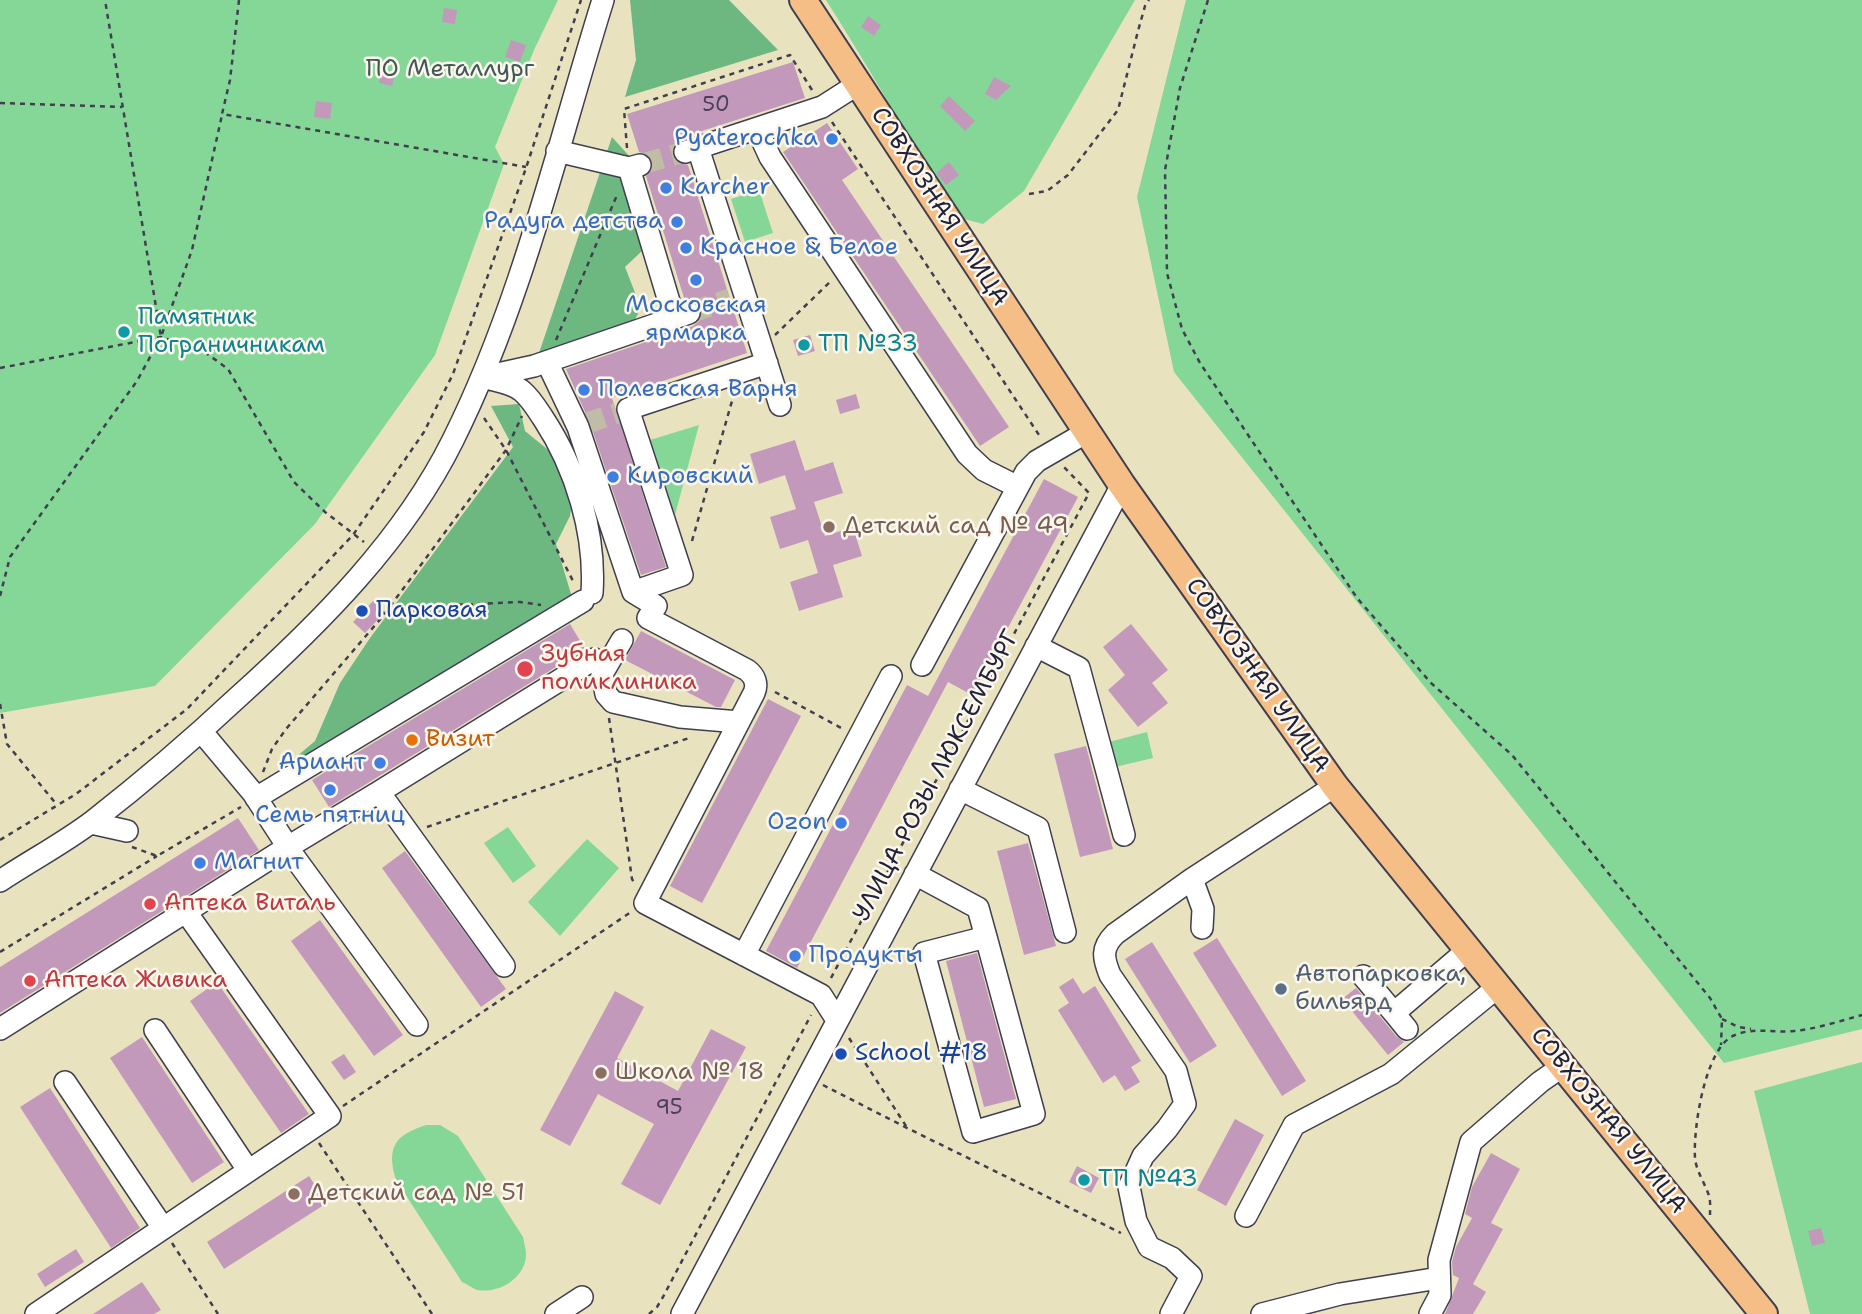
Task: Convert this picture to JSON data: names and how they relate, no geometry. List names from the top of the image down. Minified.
{"streets":{"main road":["СОВХОЗНАЯ УЛИЦА"],"street":["УЛИЦА РОЗЫ ЛЮКСЕМБУРГ"]},"crossings":[["СОВХОЗНАЯ УЛИЦА","УЛИЦА РОЗЫ ЛЮКСЕМБУРГ"]],"parks":["ПО Металлург"],"places":["Pyaterochka","Karcher","Радуга детства","Красное & Белое","Московская ярмарка","Памятник Пограничникам","ТП №33","Полевская Варня","Кировский","Детский сад № 49","Парковая","Зубная поликлиника","Визит","Ариант","Семь пятниц","Ozon","Магнит","Аптека Виталь","Продукты","Аптека Живика","Автопарковка, бильярд","School #18","Школа № 18","ТП №43","Детский сад № 51"],"house_numbers":["50","95"]}
